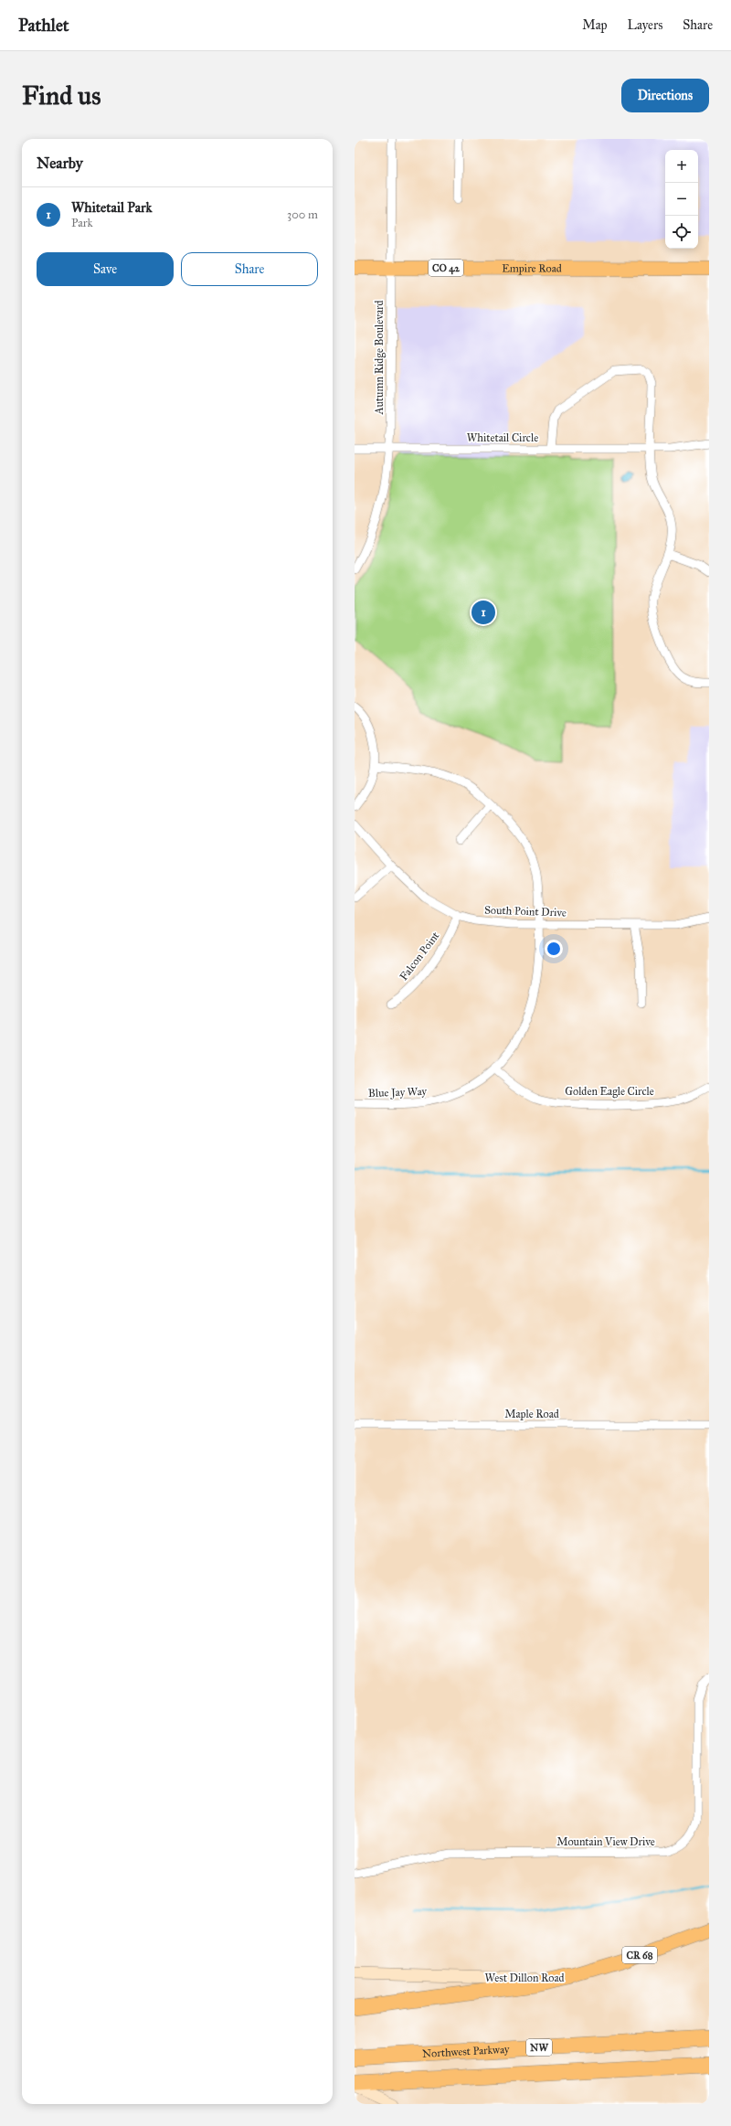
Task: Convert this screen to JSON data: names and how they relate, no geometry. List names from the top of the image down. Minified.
{"streets":{"highway":["NW","Northwest Parkway"],"main road":["CO 42","Empire Road","CR 68","West Dillon Road"],"street":["Autumn Ridge Boulevard","Whitetail Circle","South Point Drive","Falcon Point","Golden Eagle Circle","Blue Jay Way","Maple Road","Mountain View Drive"]},"crossings":[["Empire Road","Autumn Ridge Boulevard"],["Autumn Ridge Boulevard","Whitetail Circle"],["South Point Drive","Falcon Point"],["South Point Drive","Blue Jay Way"],["Golden Eagle Circle","Blue Jay Way"]],"page":{"header":"Pathlet","nav":["Map","Layers","Share"],"buttons":["Directions",["Save","Share"]],"title":"Find us","heading":"Nearby","map_buttons":["+","−"],"list":[{"mark":"1","name":"Whitetail Park","note":"Park","value":"300 m"}],"pins":"1"}}
